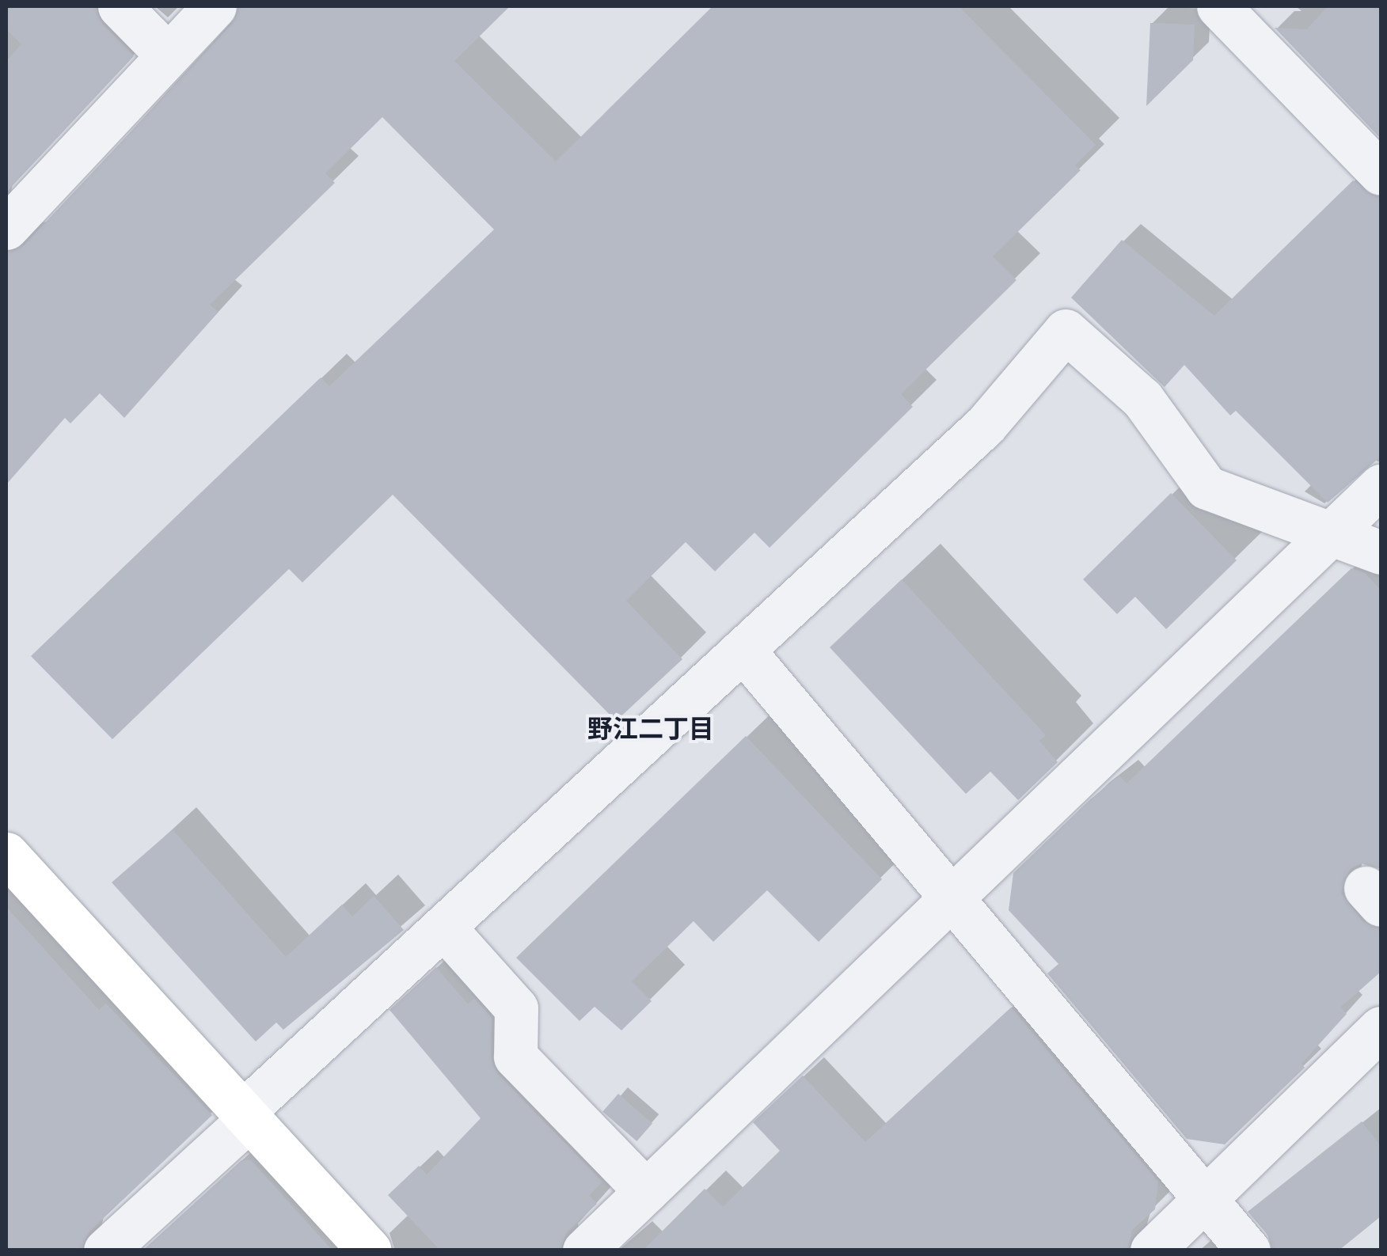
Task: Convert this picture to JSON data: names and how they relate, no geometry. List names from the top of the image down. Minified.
{"districts":["野江二丁目"]}
